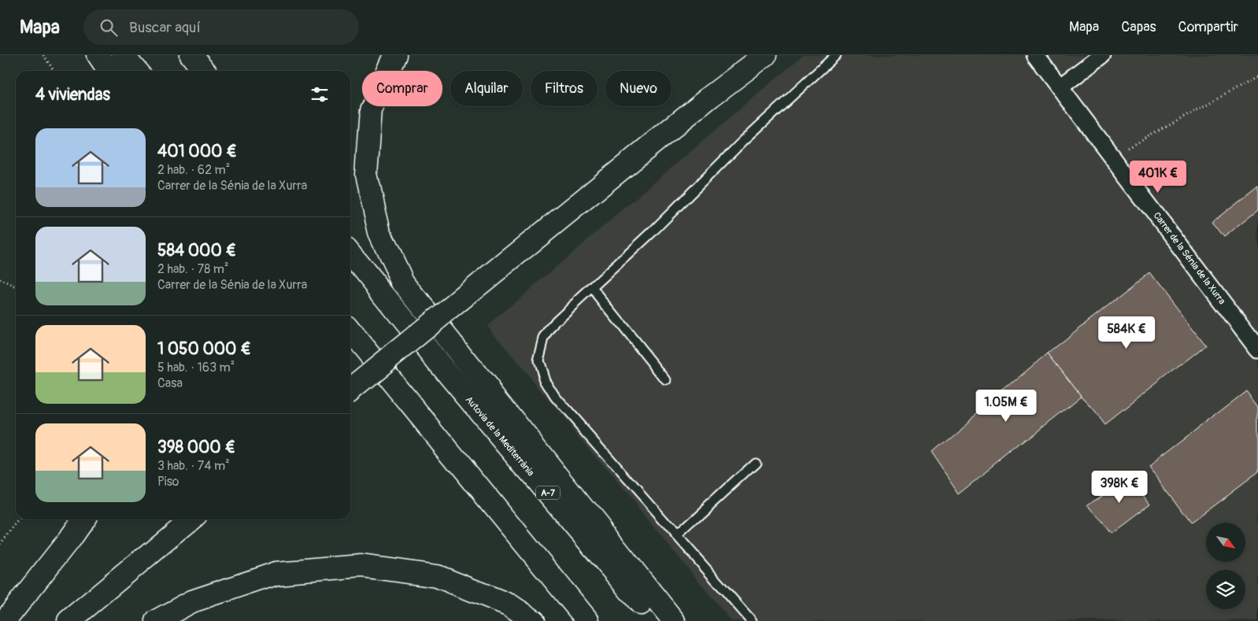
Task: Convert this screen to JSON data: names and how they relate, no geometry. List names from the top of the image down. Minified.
{"streets":{"main road":["Autovia de la Mediterrània","A-7"],"street":["Carrer de la Sénia de la Xurra"]},"north":"bottom right","page":{"header":"Mapa","search":"Buscar aquí","nav":["Mapa","Capas","Compartir"],"chip":["Comprar","Alquilar","Filtros","Nuevo"],"heading":"4 viviendas","list":[{"name":"401 000 €","note":"2 hab. · 62 m² · Carrer de la Sénia de la Xurra"},{"name":"584 000 €","note":"2 hab. · 78 m² · Carrer de la Sénia de la Xurra"},{"name":"1 050 000 €","note":"5 hab. · 163 m² · Casa"},{"name":"398 000 €","note":"3 hab. · 74 m² · Piso"}],"price":["401K €","584K €","1.05M €","398K €"]}}
